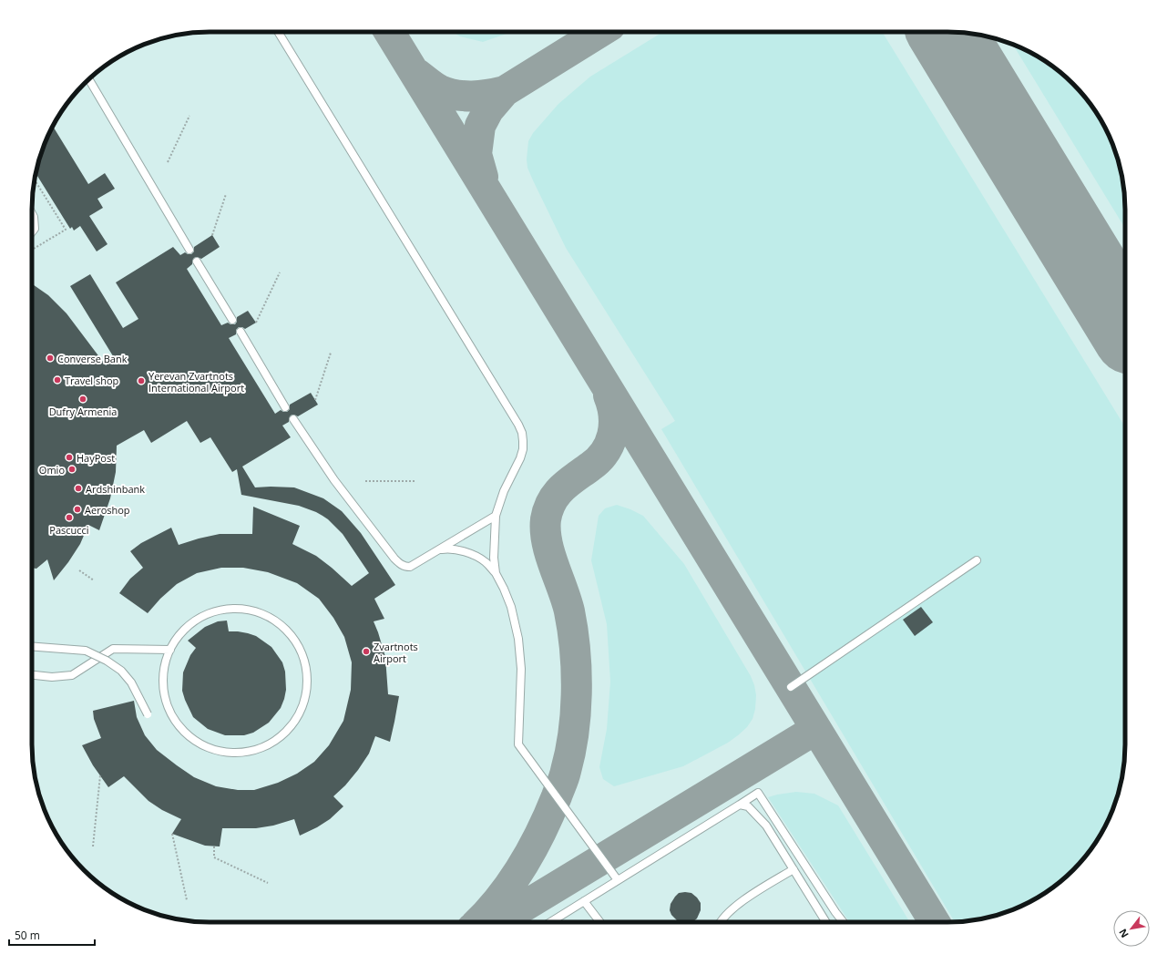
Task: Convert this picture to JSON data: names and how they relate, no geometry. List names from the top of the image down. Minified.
{"places":["Converse Bank","Travel shop","Yerevan Zvartnots International Airport","Dufry Armenia","HayPost","Omio","Ardshinbank","Aeroshop","Pascucci","Zvartnots Airport"],"scale_bar":"50 m","north":"bottom left"}
